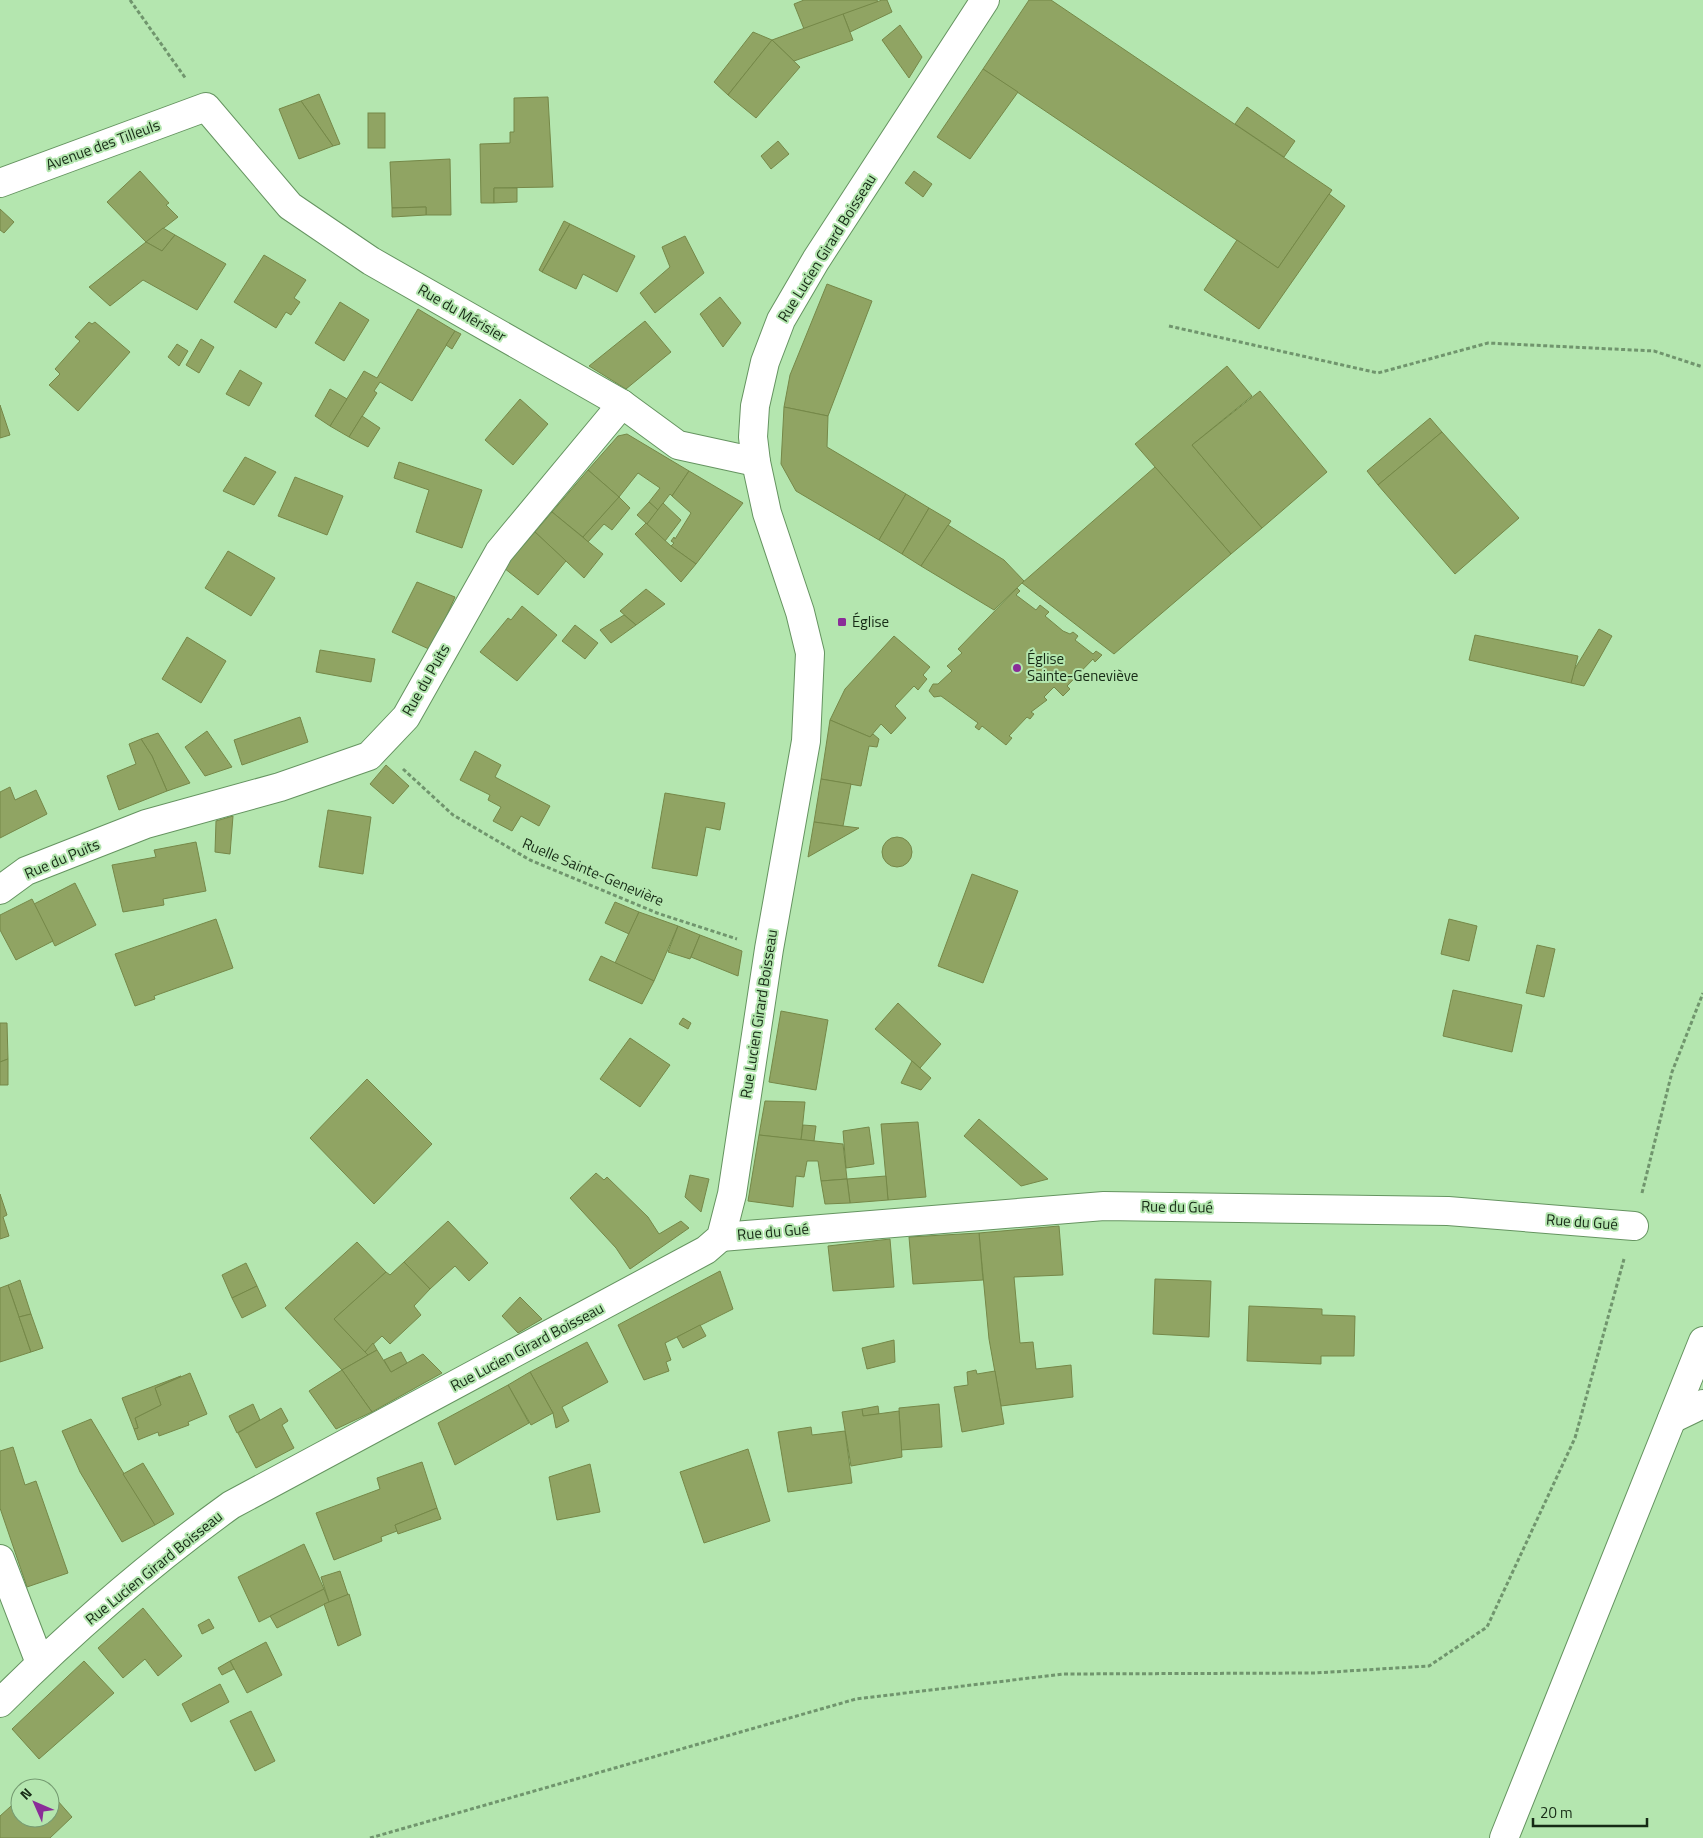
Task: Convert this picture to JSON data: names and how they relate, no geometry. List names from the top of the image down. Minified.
{"streets":{"street":["Avenue des Tilleuls","Rue Lucien Girard Boisseau","Rue du Mérisier","Rue du Puits","Rue du Gué"],"path":["Ruelle Sainte-Genevière"]},"crossings":[["Avenue des Tilleuls","Rue du Mérisier"],["Rue Lucien Girard Boisseau","Rue du Mérisier"],["Rue Lucien Girard Boisseau","Ruelle Sainte-Genevière"],["Rue Lucien Girard Boisseau","Rue du Gué"],["Rue du Mérisier","Rue du Puits"],["Rue du Puits","Ruelle Sainte-Genevière"]],"places":{"transit":["Église"],"other":["Église Sainte-Geneviève"]},"scale_bar":"20 m","north":"top left"}
